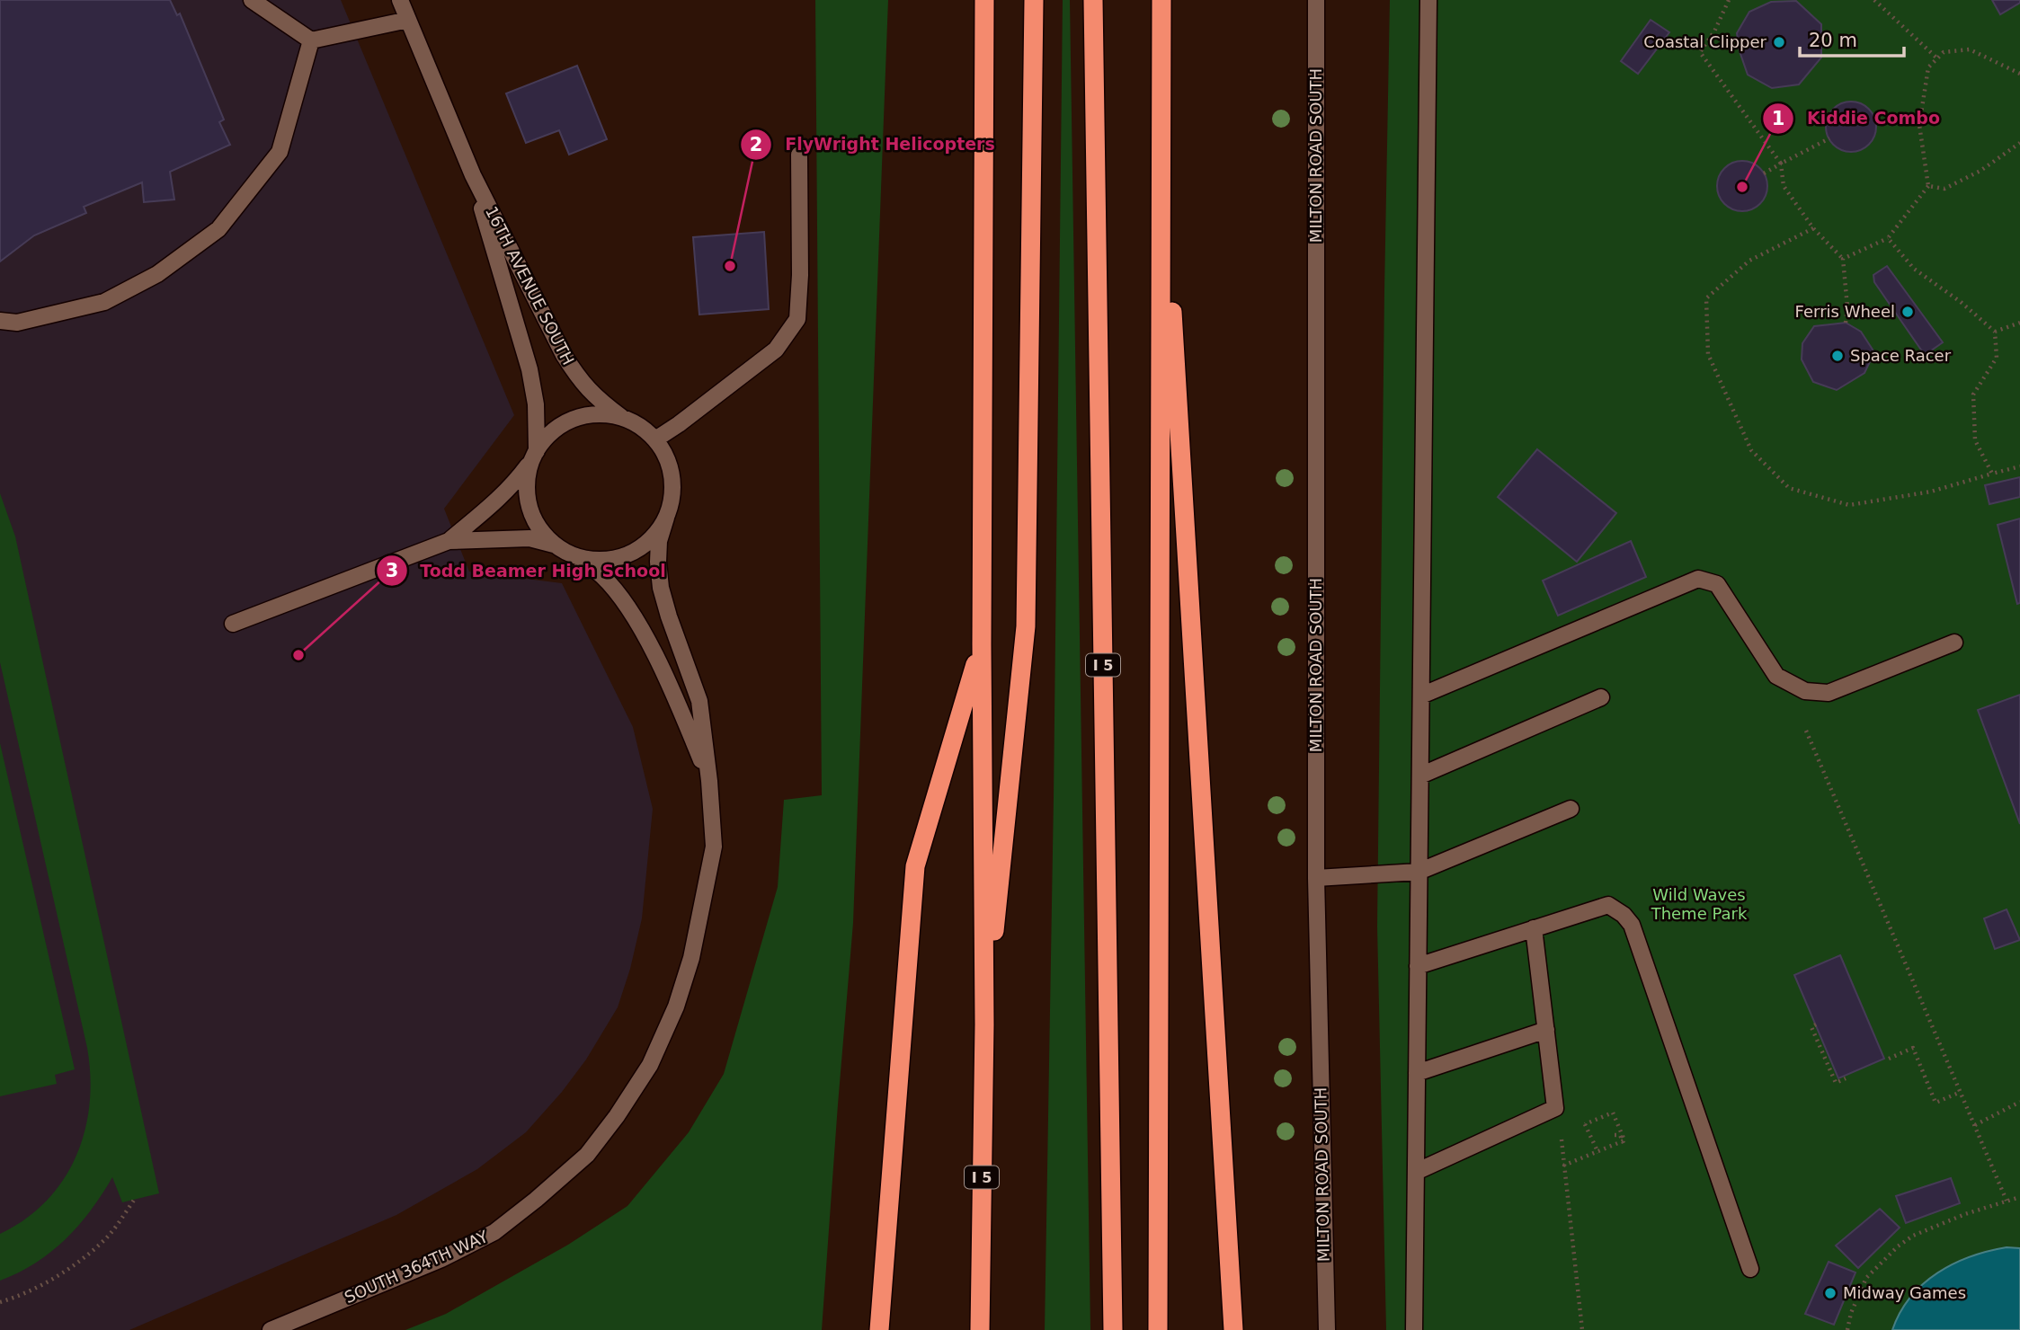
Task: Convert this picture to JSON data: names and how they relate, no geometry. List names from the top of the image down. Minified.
{"streets":{"highway":["I 5"],"street":["MILTON ROAD SOUTH","16TH AVENUE SOUTH","SOUTH 364TH WAY"]},"crossings":[["16TH AVENUE SOUTH","SOUTH 364TH WAY"]],"parks":["Wild Waves Theme Park"],"places":["Coastal Clipper","Kiddie Combo","FlyWright Helicopters","Ferris Wheel","Space Racer","Todd Beamer High School","Midway Games"],"scale_bar":"20 m"}
